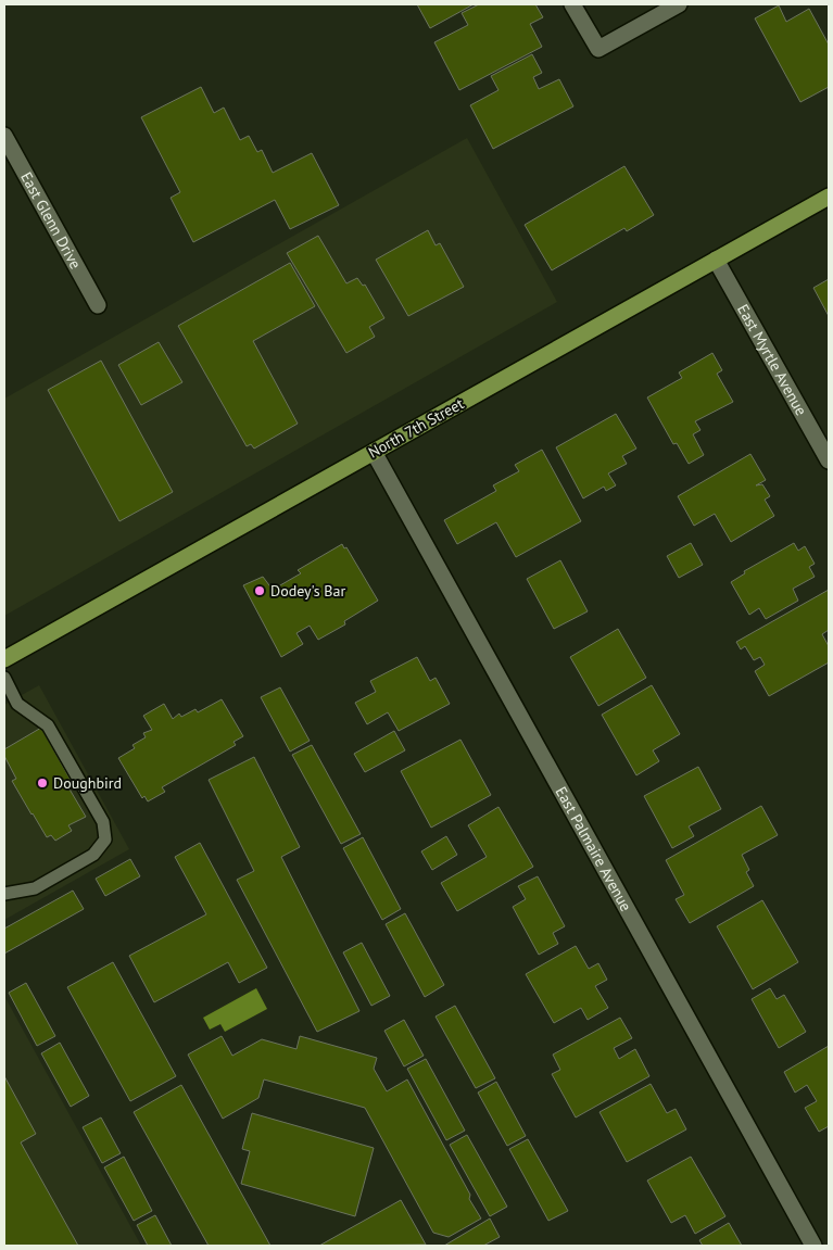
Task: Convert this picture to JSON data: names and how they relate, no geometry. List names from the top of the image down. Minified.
{"streets":{"main road":["North 7th Street"],"street":["East Glenn Drive","East Myrtle Avenue","East Palmaire Avenue"]},"crossings":[["East Myrtle Avenue","North 7th Street"],["North 7th Street","East Palmaire Avenue"]],"places":["Dodey's Bar","Doughbird"]}
